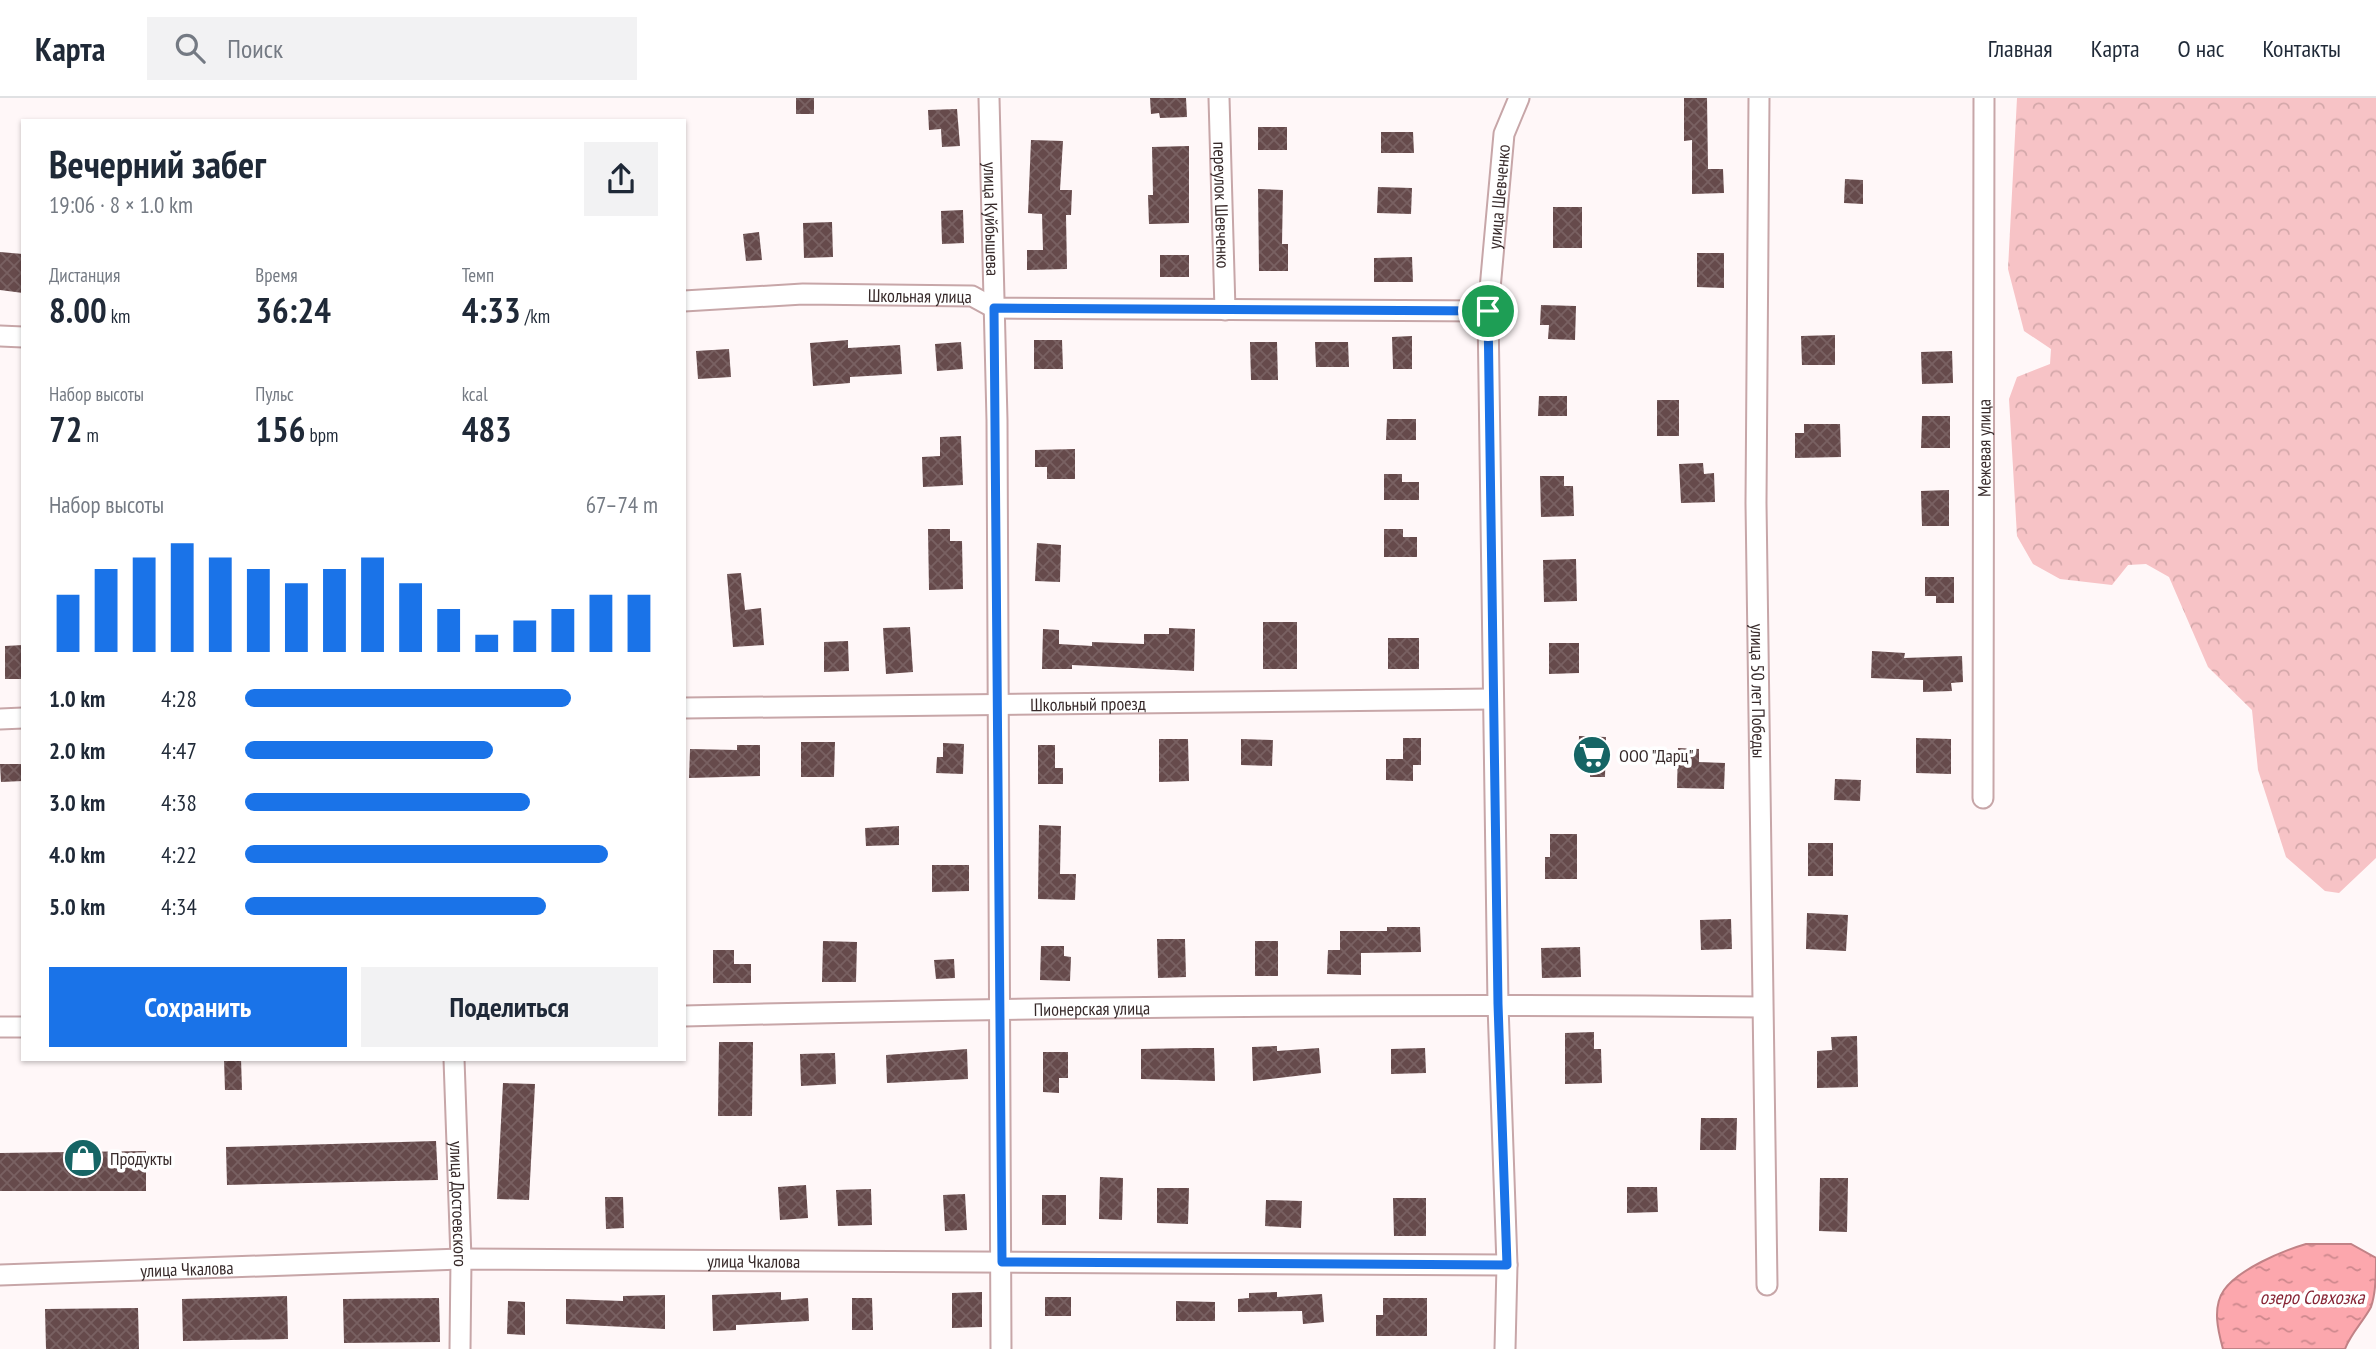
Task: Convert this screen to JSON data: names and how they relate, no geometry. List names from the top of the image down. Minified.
{"streets":{"street":["улица Шевченко","переулок Шевченко","улица Куйбышева","Школьная улица","Межевая улица","улица 50 лет Победы","Школьный проезд","Пионерская улица","улица Достоевского","улица Чкалова"]},"crossings":[["улица Шевченко","Школьная улица"],["улица Шевченко","Школьный проезд"],["улица Шевченко","Пионерская улица"],["улица Шевченко","улица Чкалова"],["переулок Шевченко","Школьная улица"],["улица Куйбышева","Школьная улица"],["улица Куйбышева","Школьный проезд"],["улица Куйбышева","Пионерская улица"],["улица Куйбышева","улица Чкалова"],["улица 50 лет Победы","Пионерская улица"],["улица Достоевского","улица Чкалова"]],"water":["озеро Совхозка"],"places":{"supermarket":["ООО \"Дарц\""],"shop":["Продукты"]},"page":{"header":"Карта","search":"Поиск","nav":["Главная","Карта","О нас","Контакты"],"heading":["Вечерний забег","19:06 · 8 × 1.0 km"],"stats":[["Дистанция","8.00 km"],["Время","36:24"],["Темп","4:33 /km"],["Набор высоты","72 m"],["Пульс","156 bpm"],["kcal","483"]],"chart":["Набор высоты","67–74 m"],"list":[{"name":"1.0 km","note":"4:28"},{"name":"2.0 km","note":"4:47"},{"name":"3.0 km","note":"4:38"},{"name":"4.0 km","note":"4:22"},{"name":"5.0 km","note":"4:34"}],"buttons":["Сохранить","Поделиться"]}}
